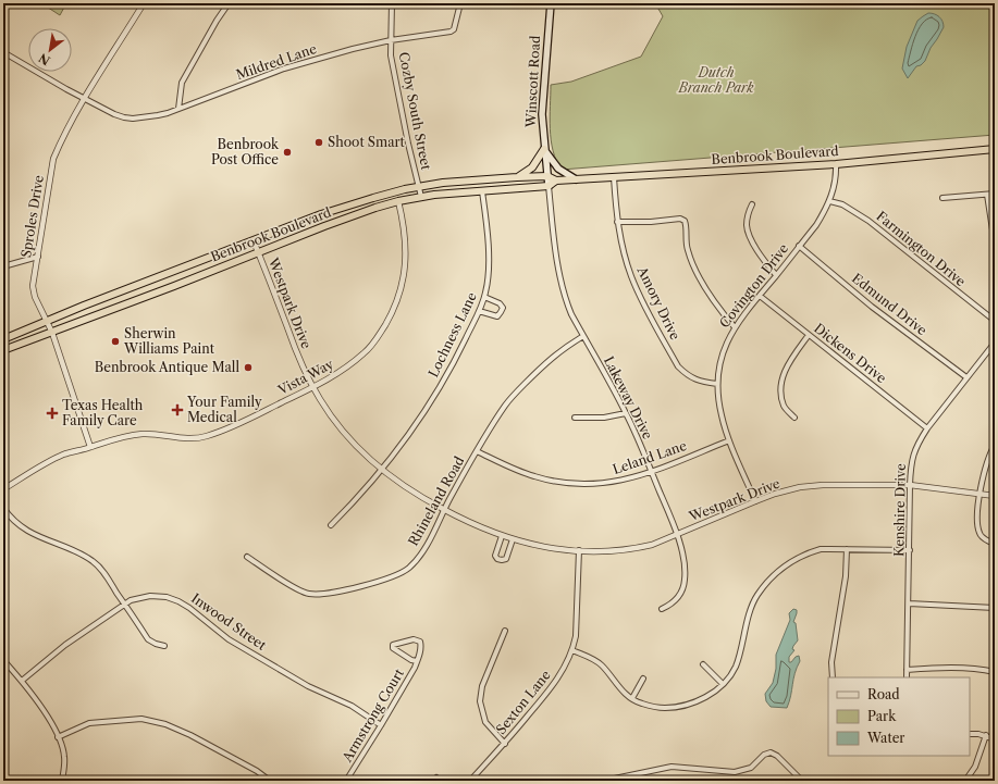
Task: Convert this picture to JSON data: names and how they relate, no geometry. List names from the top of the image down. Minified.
{"streets":{"highway":["Benbrook Boulevard"],"main road":["Winscott Road"],"street":["Mildred Lane","Cozby South Street","Sproles Drive","Farmington Drive","Covington Drive","Westpark Drive","Amory Drive","Edmund Drive","Lochness Lane","Dickens Drive","Vista Way","Lakeway Drive","Leland Lane","Rhineland Road","Kenshire Drive","Inwood Street","Sexton Lane","Armstrong Court"]},"crossings":[["Mildred Lane","Cozby South Street"],["Mildred Lane","Sproles Drive"],["Winscott Road","Benbrook Boulevard"],["Winscott Road","Lakeway Drive"],["Cozby South Street","Benbrook Boulevard"],["Benbrook Boulevard","Sproles Drive"],["Benbrook Boulevard","Covington Drive"],["Benbrook Boulevard","Westpark Drive"],["Benbrook Boulevard","Amory Drive"],["Benbrook Boulevard","Lochness Lane"],["Benbrook Boulevard","Vista Way"],["Benbrook Boulevard","Lakeway Drive"],["Sproles Drive","Vista Way"],["Farmington Drive","Covington Drive"],["Covington Drive","Westpark Drive"],["Covington Drive","Amory Drive"],["Covington Drive","Edmund Drive"],["Covington Drive","Dickens Drive"],["Covington Drive","Leland Lane"],["Westpark Drive","Lochness Lane"],["Westpark Drive","Vista Way"],["Westpark Drive","Lakeway Drive"],["Westpark Drive","Rhineland Road"],["Westpark Drive","Kenshire Drive"],["Westpark Drive","Sexton Lane"],["Edmund Drive","Kenshire Drive"],["Dickens Drive","Kenshire Drive"],["Lakeway Drive","Leland Lane"],["Lakeway Drive","Rhineland Road"],["Leland Lane","Rhineland Road"],["Inwood Street","Armstrong Court"]],"parks":["Dutch Branch Park"],"places":{"other":["Shoot Smart","Benbrook Post Office","Sherwin Williams Paint","Benbrook Antique Mall"],"health":["Your Family Medical","Texas Health Family Care"]},"legend":["Road","Park","Water"],"north":"bottom left"}
